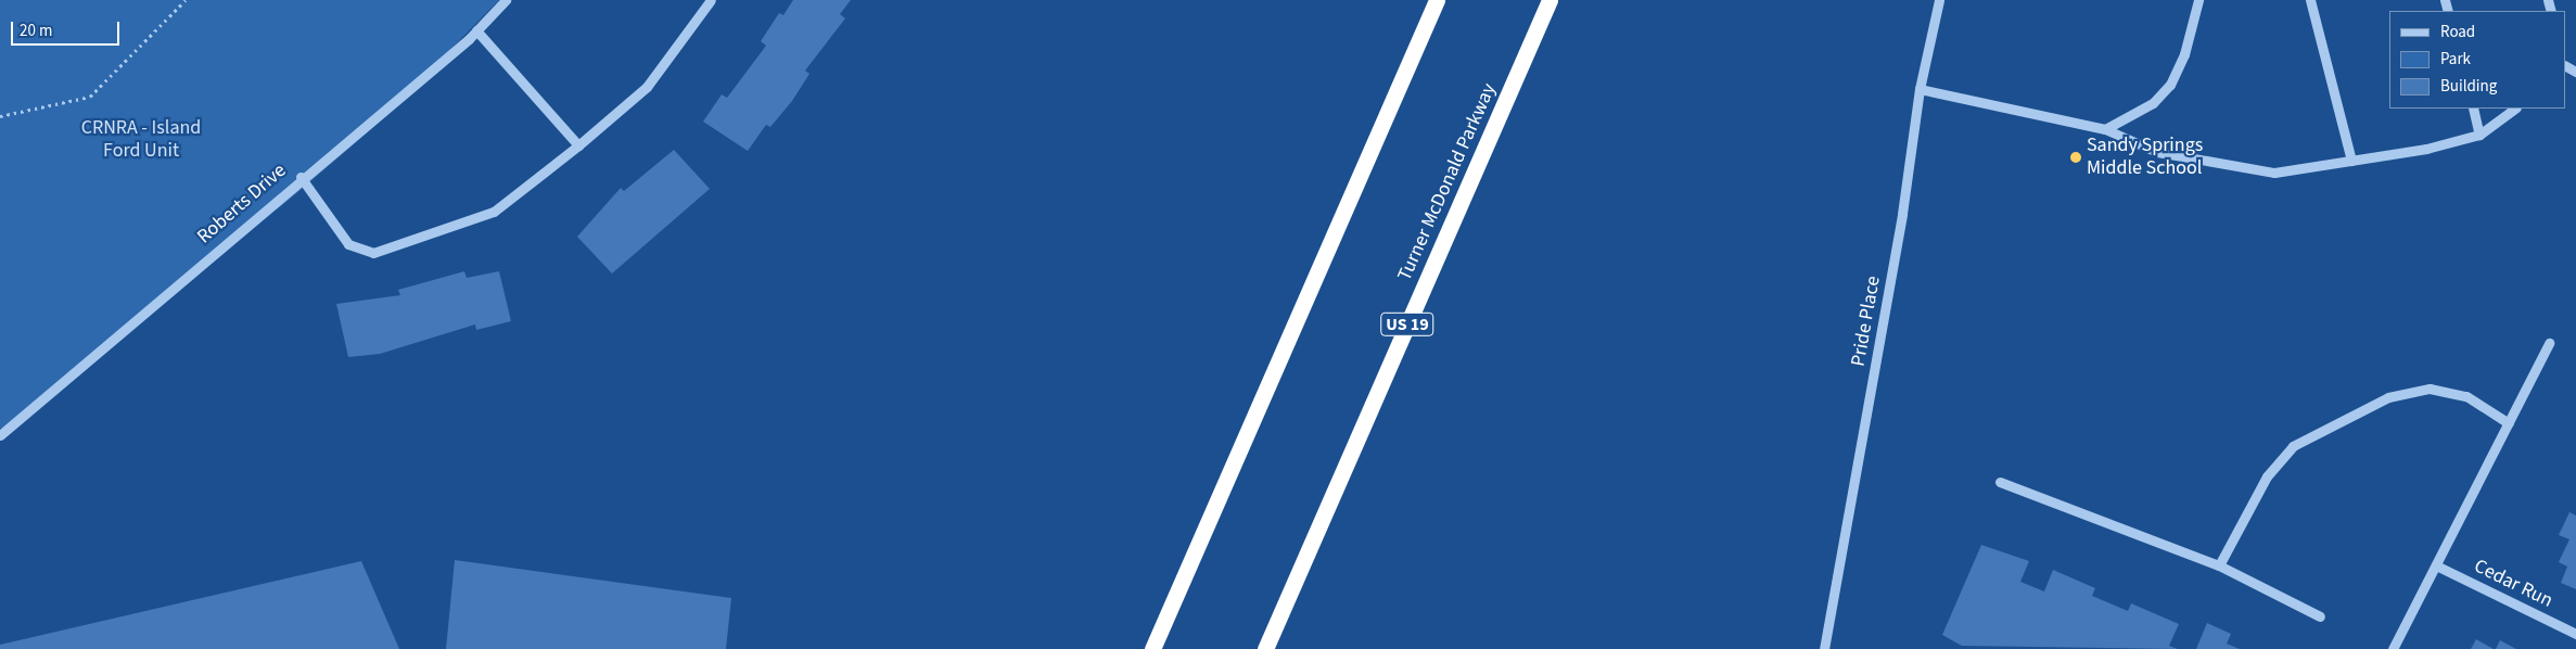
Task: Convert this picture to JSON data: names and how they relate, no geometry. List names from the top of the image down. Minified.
{"streets":{"highway":["Turner McDonald Parkway","US 19"],"street":["Roberts Drive","Pride Place","Cedar Run"]},"parks":["CRNRA - Island Ford Unit"],"places":["Sandy Springs Middle School"],"legend":["Road","Park","Building"],"scale_bar":"20 m"}
